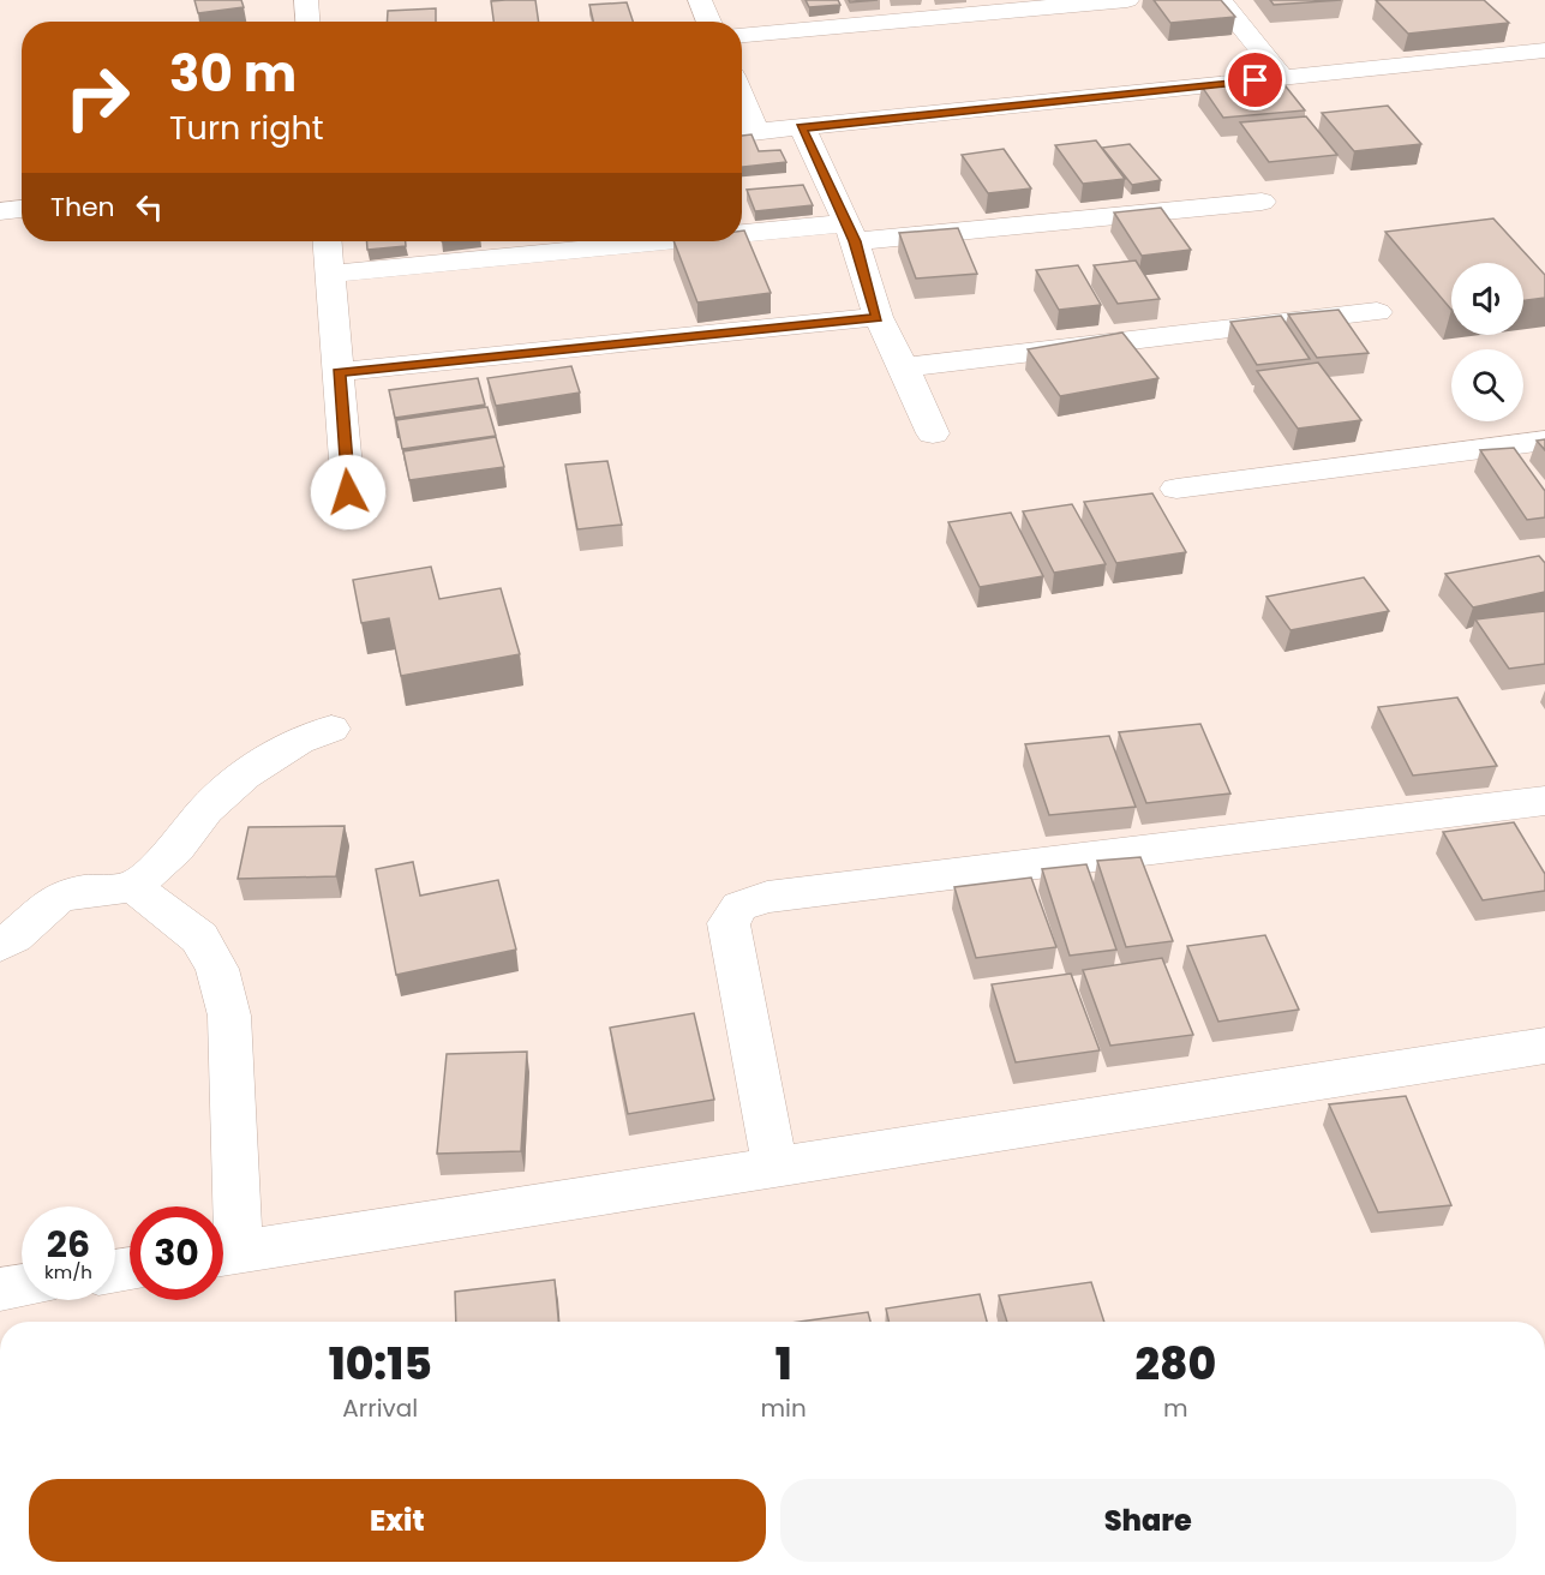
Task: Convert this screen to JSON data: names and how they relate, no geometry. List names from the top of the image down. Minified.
{"page":{"turn":["30 m","Turn right"],"then":"Then","speed":"26 km/h","limit":"30","eta":["10:15","Arrival","1","min","280","m"],"buttons":["Exit","Share"]}}
